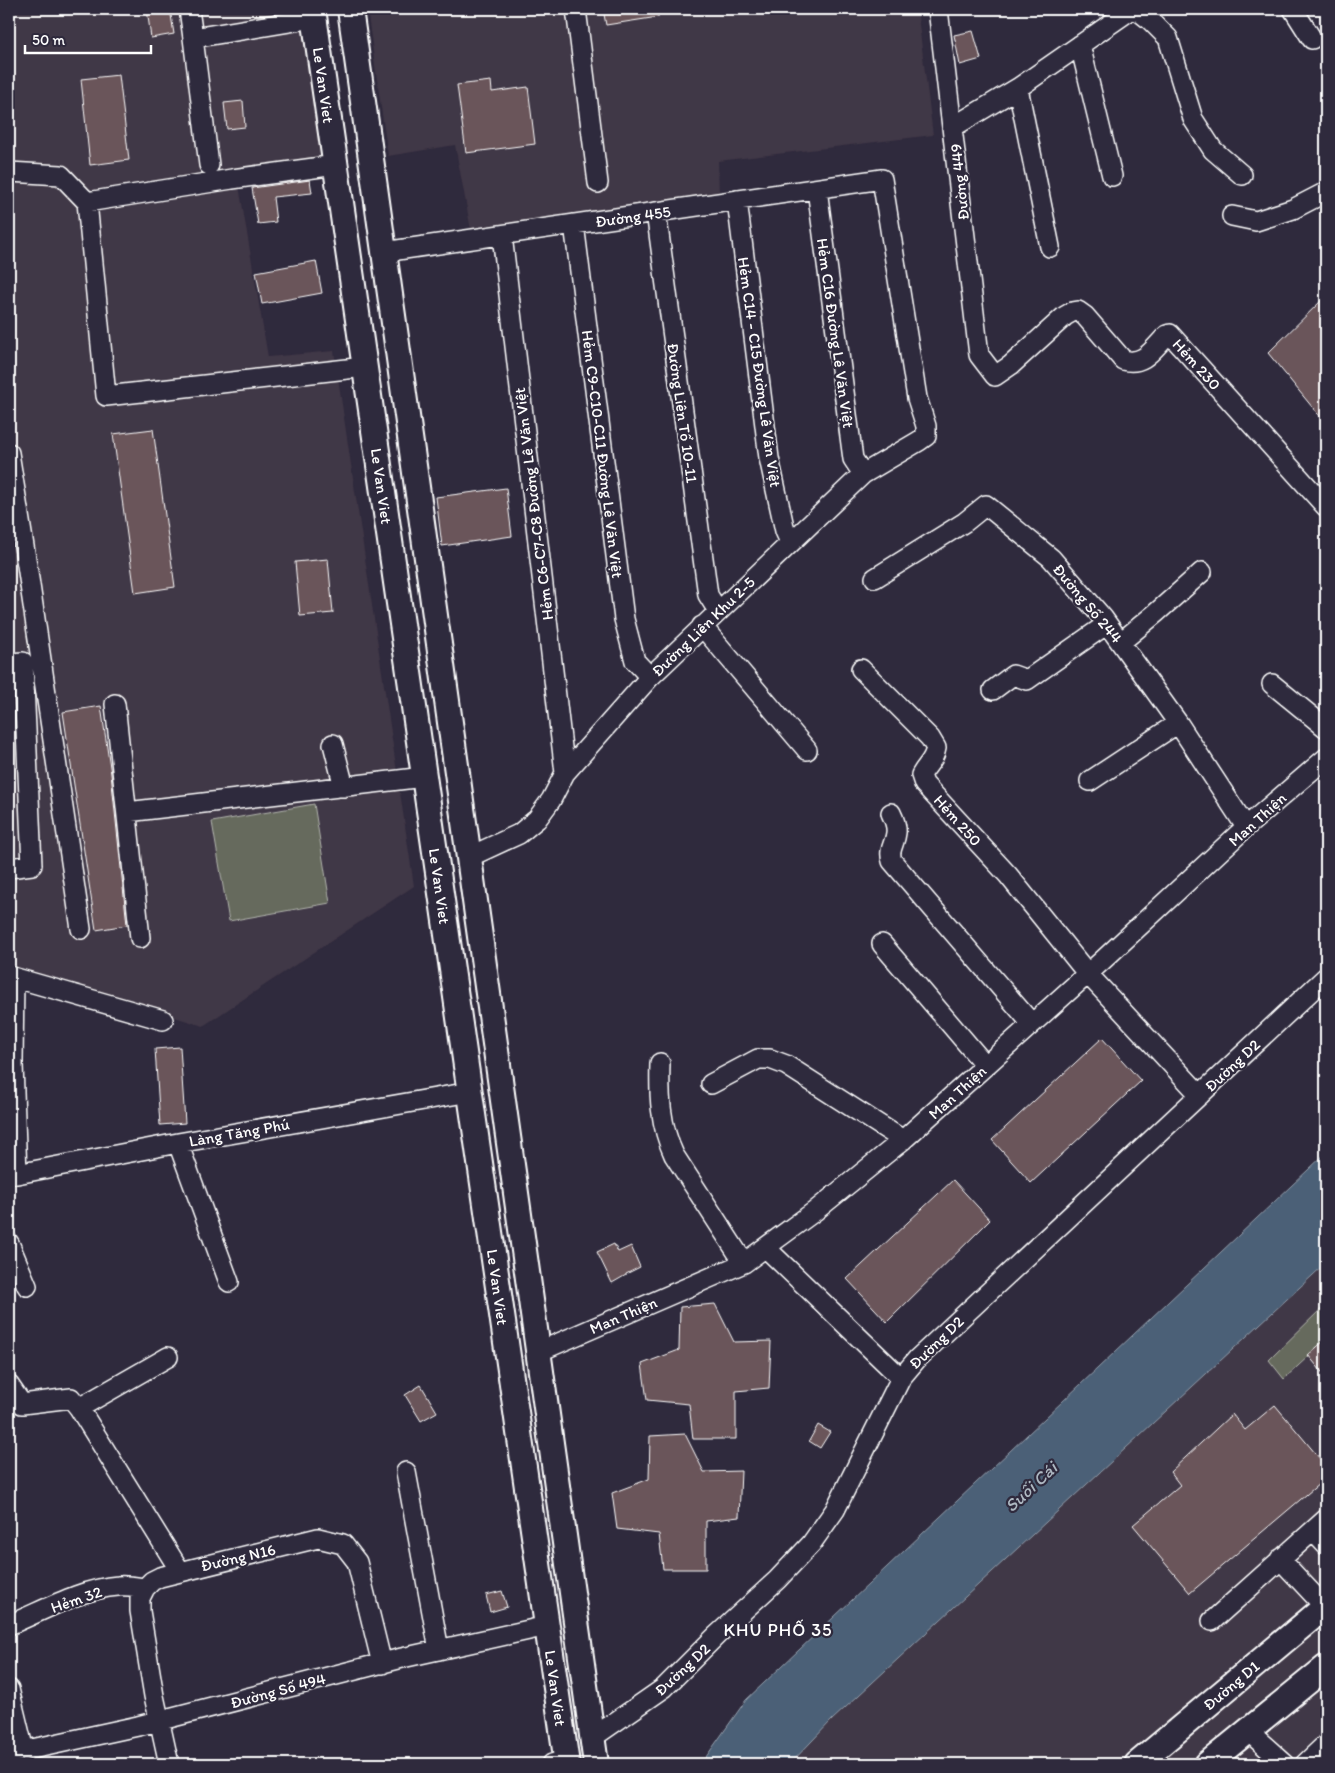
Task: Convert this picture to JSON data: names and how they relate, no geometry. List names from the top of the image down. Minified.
{"streets":{"main road":["Le Van Viet","Đường D1"],"street":["Đường 449","Đường 455","Hẻm C16 Đường Lê Văn Việt","Hẻm 230","Hẻm C14 - C15 Đường Lê Văn Việt","Đường Liên Tổ 10-11","Hẻm C9-C10-C11 Đường Lê Văn Việt","Hẻm C6-C7-C8 Đường Lê Văn Việt","Đường Số 244","Đường Liên Khu 2-5","Man Thiện","Hẻm 250","Đường D2","Làng Tăng Phú","Đường N16","Hẻm 32","Đường Số 494"]},"crossings":[["Le Van Viet","Đường 455"],["Le Van Viet","Đường Liên Khu 2-5"],["Le Van Viet","Man Thiện"],["Le Van Viet","Đường D2"],["Le Van Viet","Làng Tăng Phú"],["Le Van Viet","Đường Số 494"],["Đường 449","Hẻm 230"],["Đường 455","Hẻm C16 Đường Lê Văn Việt"],["Đường 455","Hẻm C14 - C15 Đường Lê Văn Việt"],["Đường 455","Đường Liên Tổ 10-11"],["Đường 455","Hẻm C9-C10-C11 Đường Lê Văn Việt"],["Đường 455","Hẻm C6-C7-C8 Đường Lê Văn Việt"],["Đường 455","Đường Liên Khu 2-5"],["Hẻm C16 Đường Lê Văn Việt","Đường Liên Khu 2-5"],["Hẻm C14 - C15 Đường Lê Văn Việt","Đường Liên Khu 2-5"],["Đường Liên Tổ 10-11","Đường Liên Khu 2-5"],["Hẻm C9-C10-C11 Đường Lê Văn Việt","Đường Liên Khu 2-5"],["Hẻm C6-C7-C8 Đường Lê Văn Việt","Đường Liên Khu 2-5"],["Đường Số 244","Man Thiện"],["Man Thiện","Hẻm 250"],["Đường N16","Hẻm 32"],["Đường N16","Đường Số 494"]],"districts":["KHU PHỐ 35"],"water":["Suối Cái"],"scale_bar":"50 m"}
